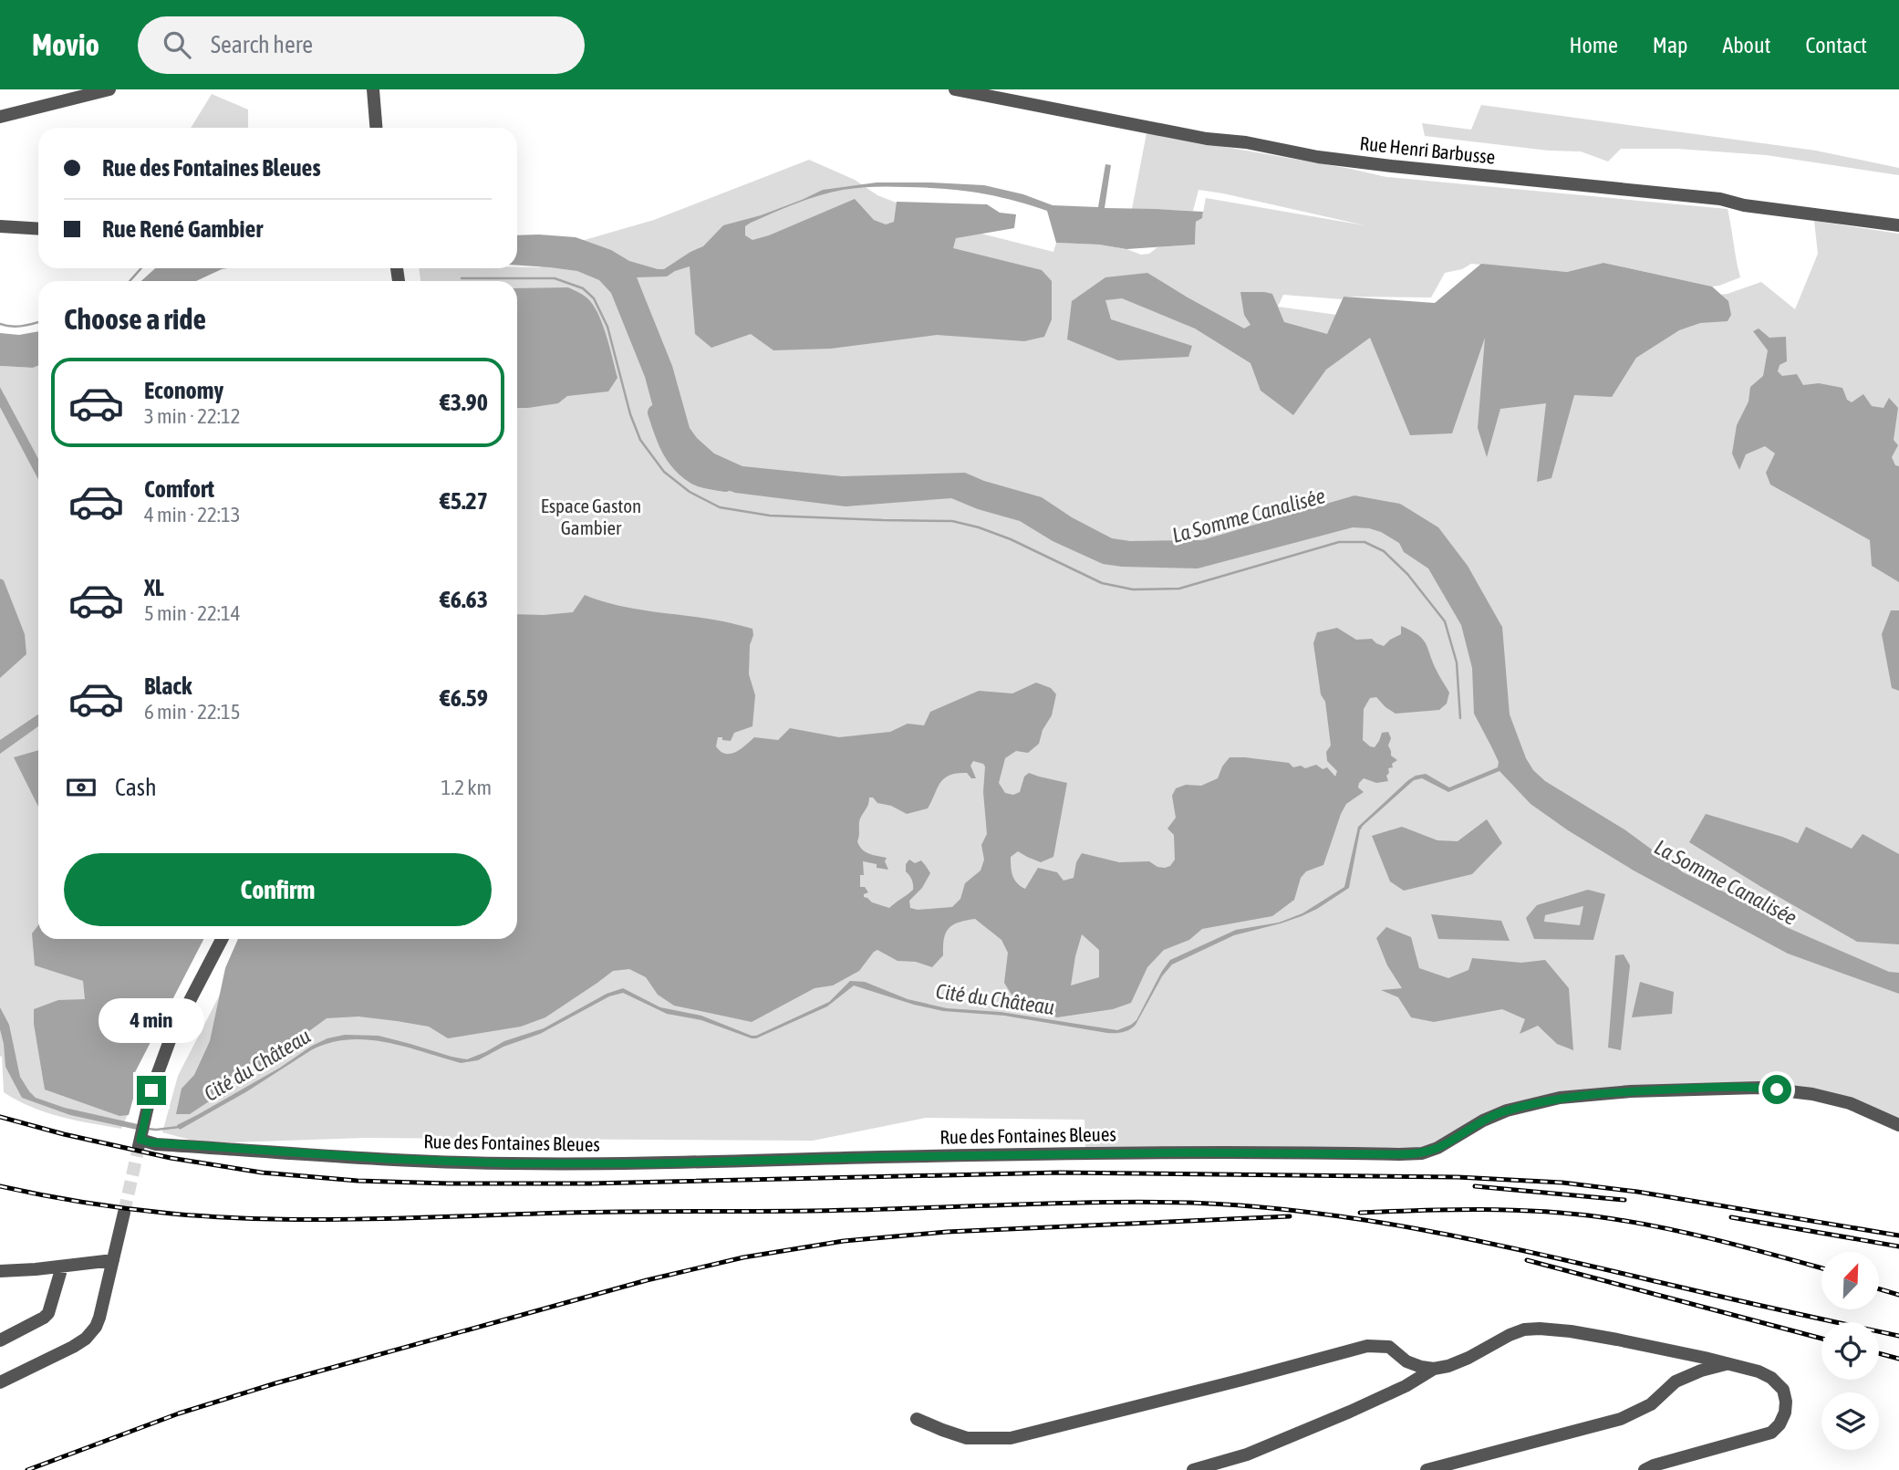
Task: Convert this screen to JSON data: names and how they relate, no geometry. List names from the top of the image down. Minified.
{"streets":{"street":["Rue Henri Barbusse","Rue des Fontaines Bleues"]},"water":["La Somme Canalisée","Cité du Château"],"parks":["Espace Gaston Gambier"],"north":"top right","page":{"header":"Movio","search":"Search here","nav":["Home","Map","About","Contact"],"banner":["Rue des Fontaines Bleues","Rue René Gambier"],"heading":"Choose a ride","list":[{"name":"Economy","note":"3 min · 22:12","value":"€3.90"},{"name":"Comfort","note":"4 min · 22:13","value":"€5.27"},{"name":"XL","note":"5 min · 22:14","value":"€6.63"},{"name":"Black","note":"6 min · 22:15","value":"€6.59"}],"pay":["Cash","1.2 km"],"buttons":"Confirm","bubble":"4 min"}}
